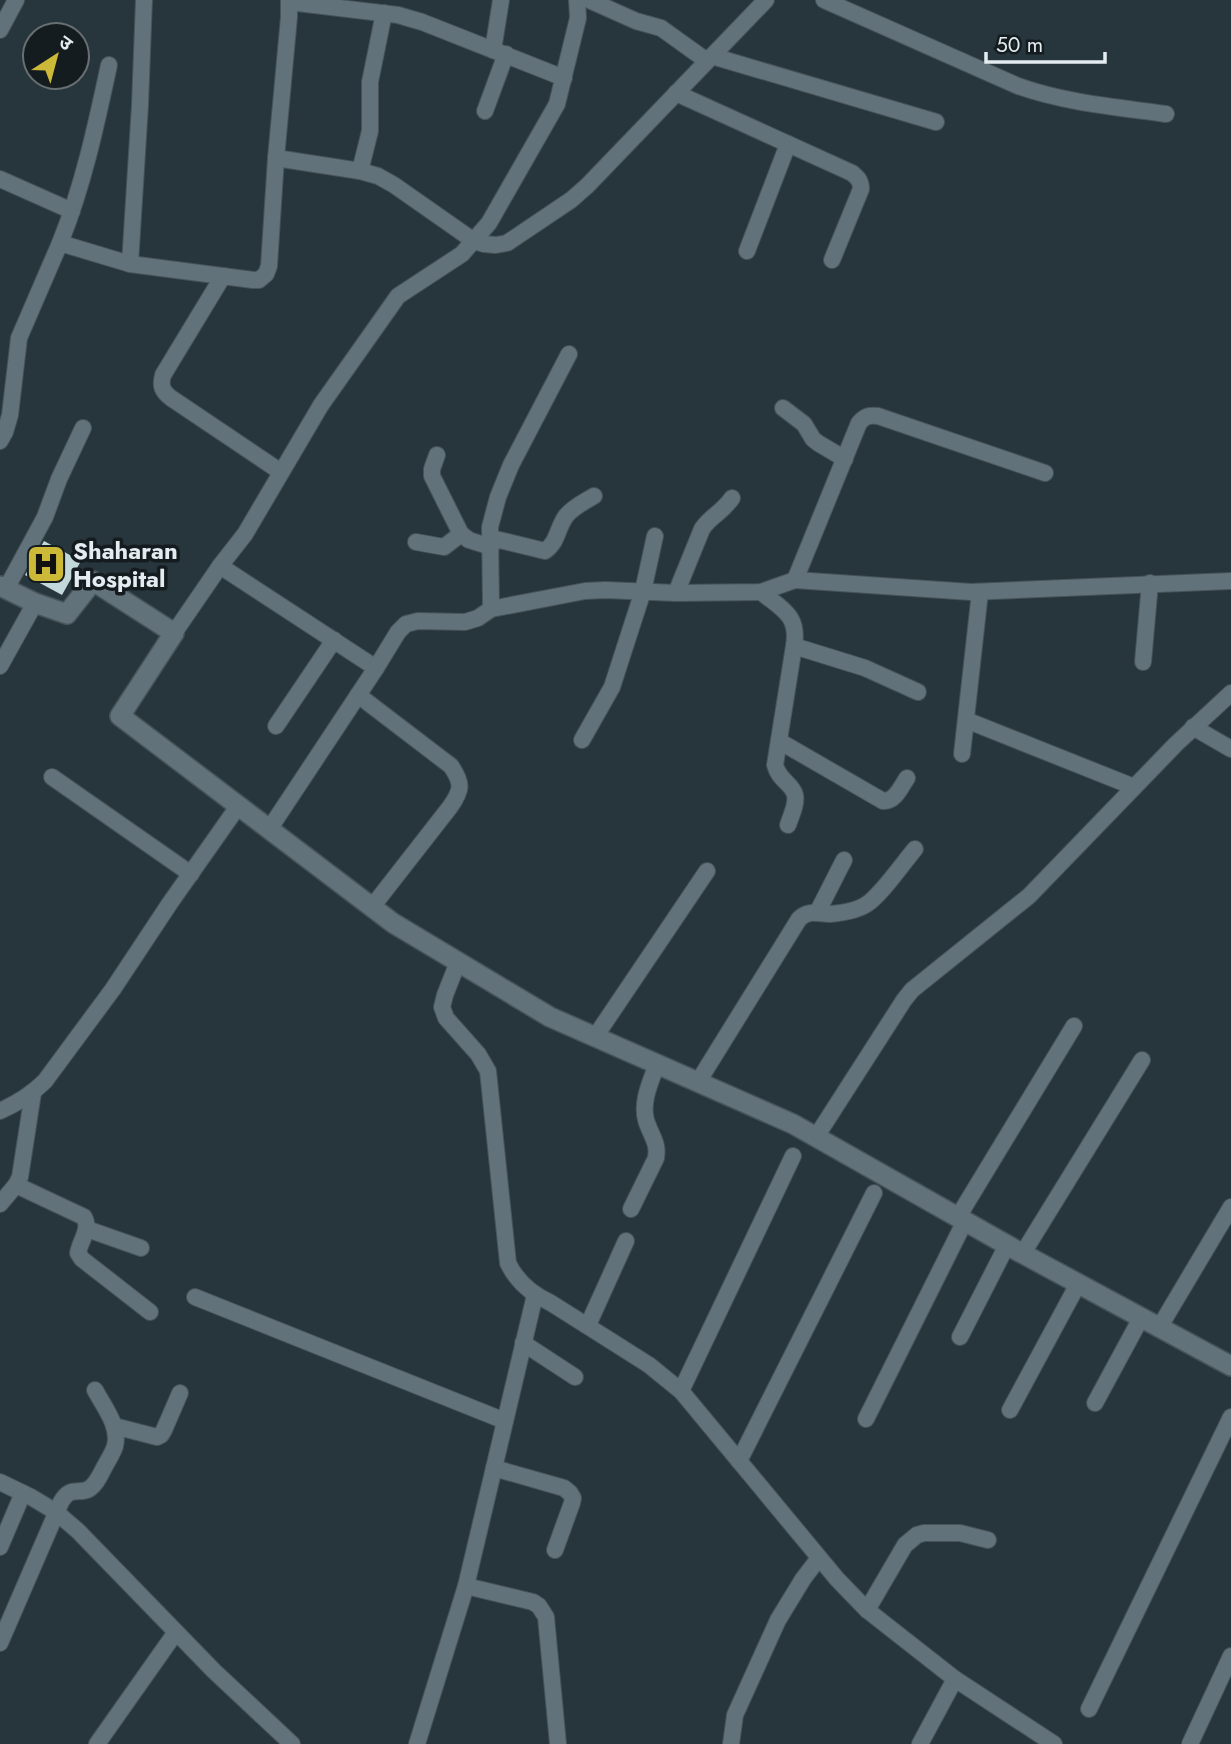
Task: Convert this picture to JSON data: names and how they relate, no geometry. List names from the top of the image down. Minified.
{"places":{"hospital":["Shaharan Hospital"]},"scale_bar":"50 m","north":"top right"}
